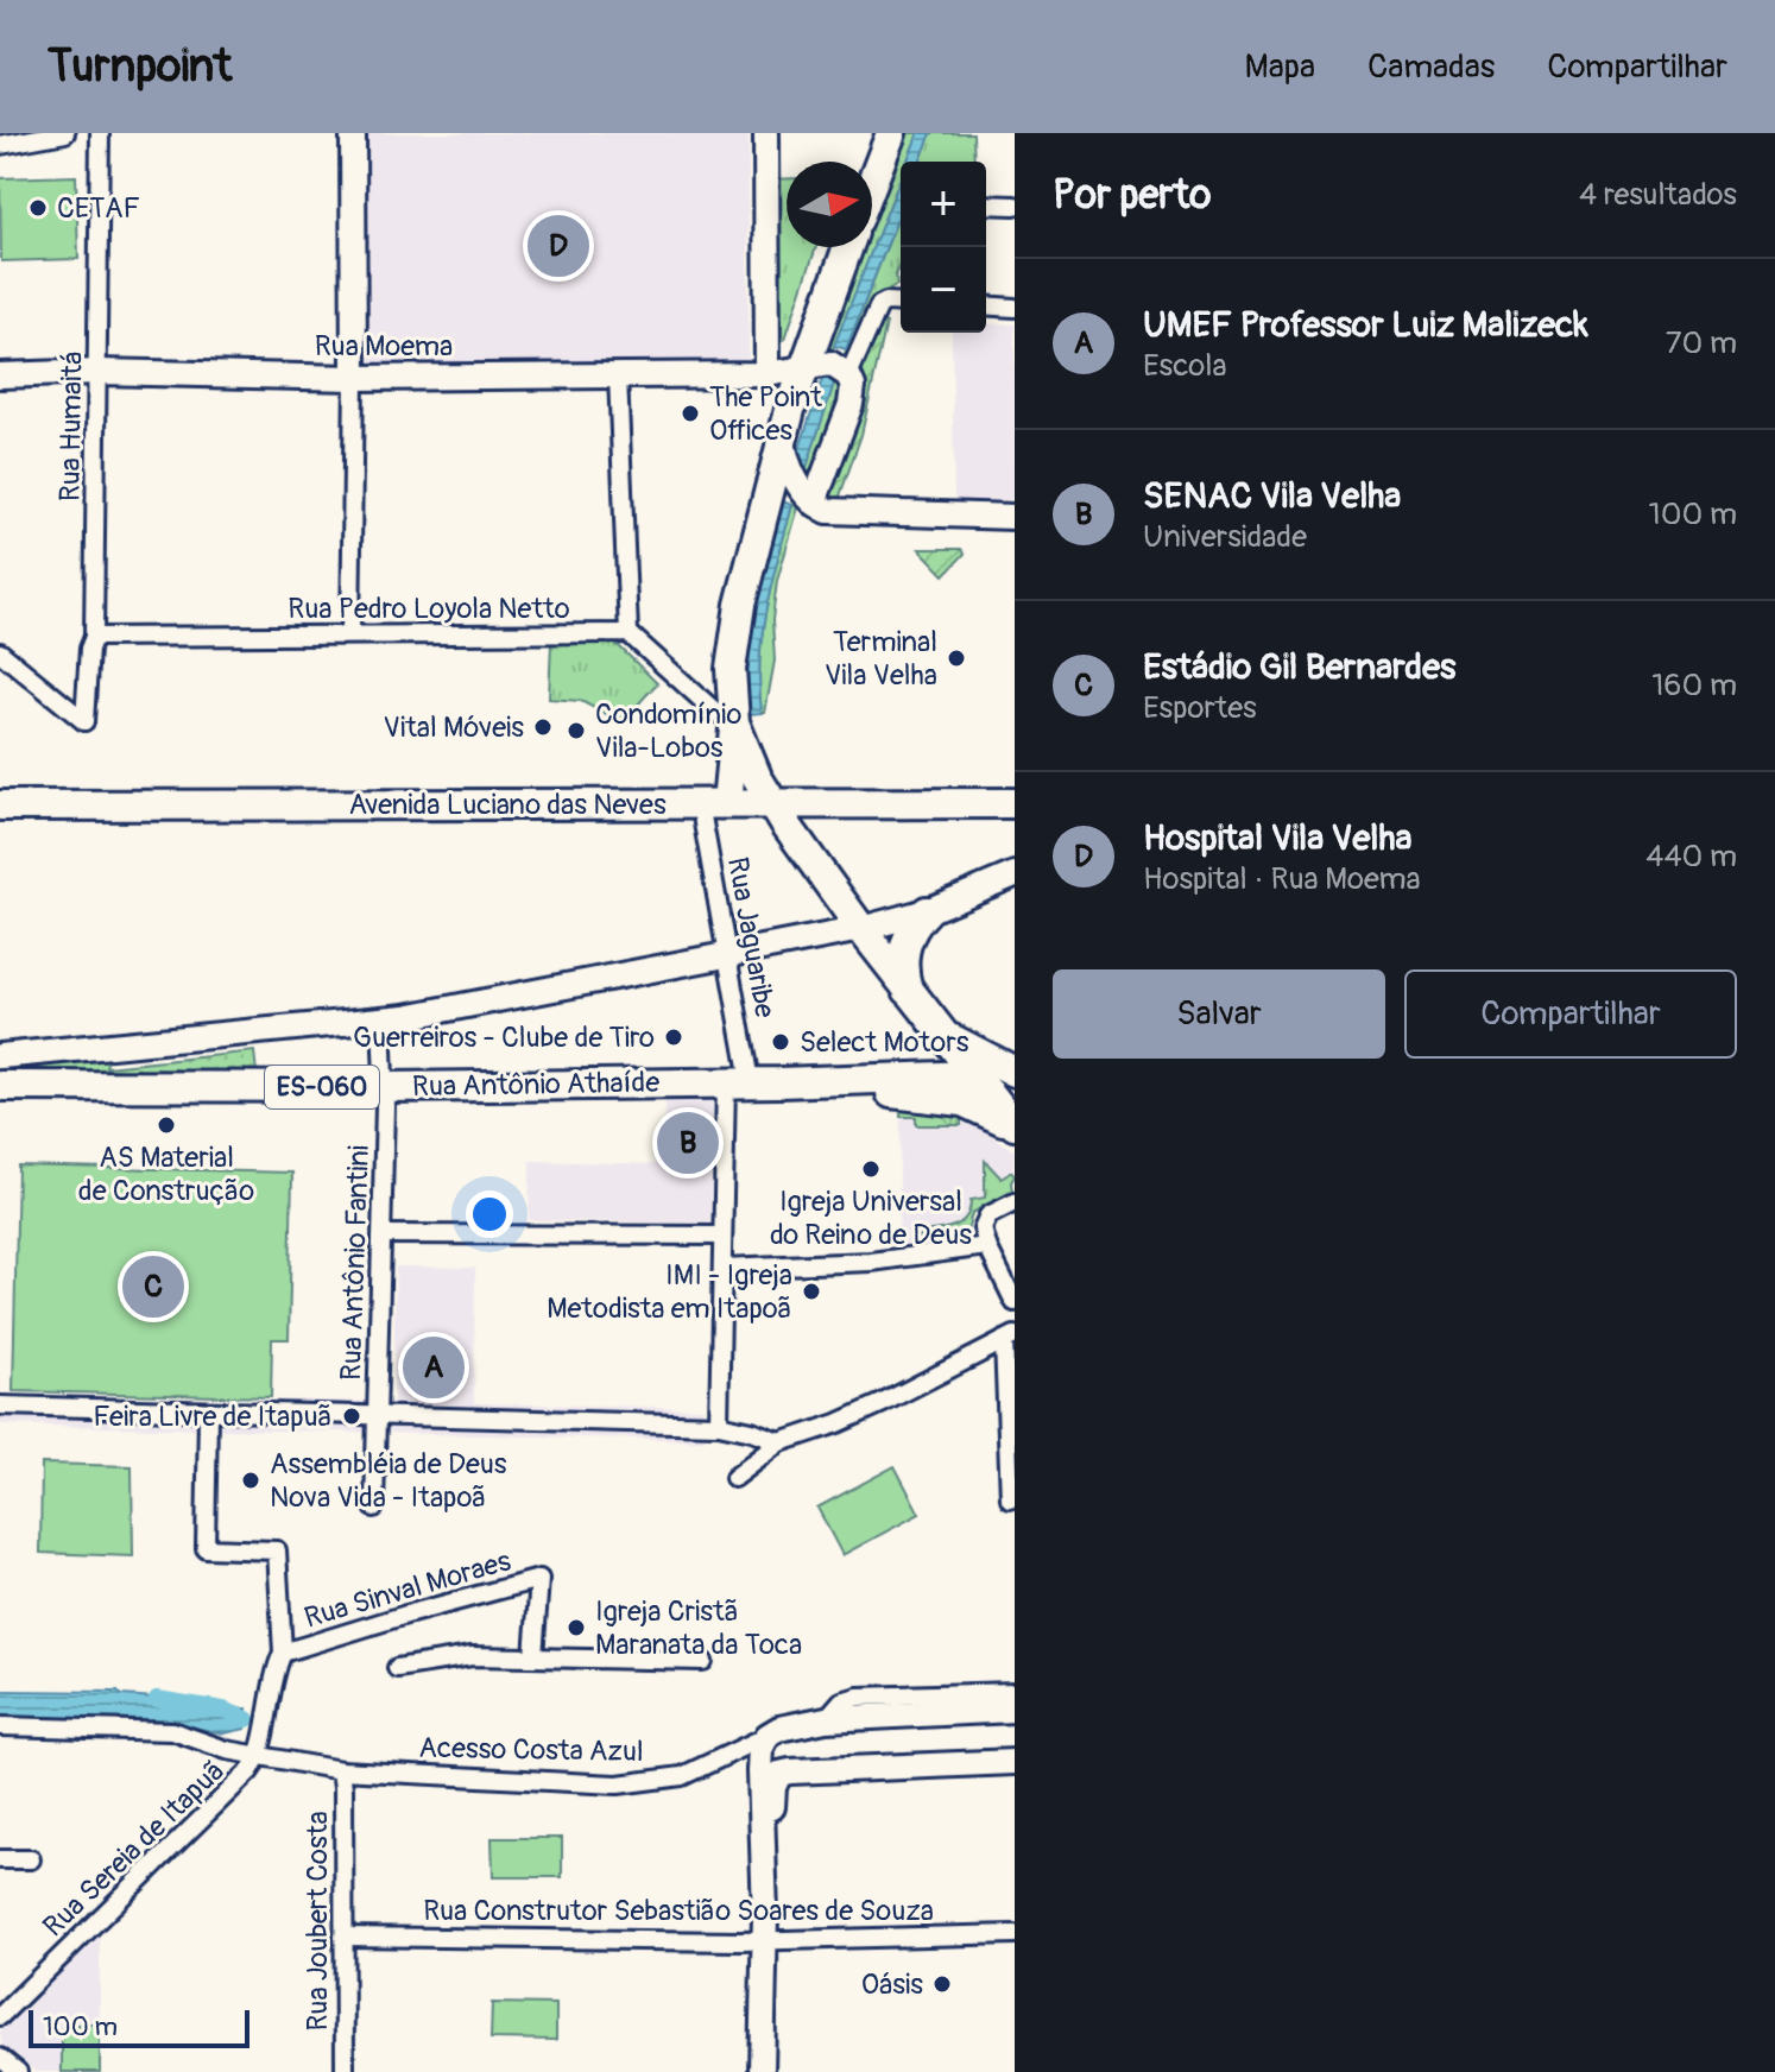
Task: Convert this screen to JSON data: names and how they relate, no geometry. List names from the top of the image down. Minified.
{"streets":{"main road":["Avenida Luciano das Neves","Rua Antônio Athaíde","ES-060"],"street":["Rua Moema","Rua Humaitá","Rua Pedro Loyola Netto","Rua Jaguaribe","Rua Antônio Fantini","Rua Sinval Moraes","Acesso Costa Azul","Rua Sereia de Itapuã","Rua Construtor Sebastião Soares de Souza","Rua Joubert Costa"]},"crossings":[["Rua Moema","Rua Humaitá"],["Rua Humaitá","Rua Pedro Loyola Netto"],["Avenida Luciano das Neves","Rua Jaguaribe"],["Rua Jaguaribe","Rua Antônio Athaíde"],["Rua Antônio Athaíde","Rua Antônio Fantini"],["Rua Sinval Moraes","Acesso Costa Azul"],["Rua Sinval Moraes","Rua Sereia de Itapuã"],["Acesso Costa Azul","Rua Sereia de Itapuã"],["Acesso Costa Azul","Rua Joubert Costa"],["Rua Construtor Sebastião Soares de Souza","Rua Joubert Costa"]],"places":["CETAF","The Point Offices","Terminal Vila Velha","Vital Móveis","Condomínio Vila-Lobos","Guerreiros - Clube de Tiro","Select Motors","AS Material de Construção","Igreja Universal do Reino de Deus","IMI - Igreja Metodista em Itapoã","Feira Livre de Itapuã","Assembléia de Deus Nova Vida - Itapoã","Igreja Cristã Maranata da Toca","Oásis"],"scale_bar":"100 m","north":"right","page":{"header":"Turnpoint","nav":["Mapa","Camadas","Compartilhar"],"heading":["Por perto","4 resultados"],"map_buttons":["+","−"],"pins":["D","B","C","A"],"list":[{"mark":"A","name":"UMEF Professor Luiz Malizeck","note":"Escola","value":"70 m"},{"mark":"B","name":"SENAC Vila Velha","note":"Universidade","value":"100 m"},{"mark":"C","name":"Estádio Gil Bernardes","note":"Esportes","value":"160 m"},{"mark":"D","name":"Hospital Vila Velha","note":"Hospital · Rua Moema","value":"440 m"}],"buttons":["Salvar","Compartilhar"],"scale":"100 m"}}
